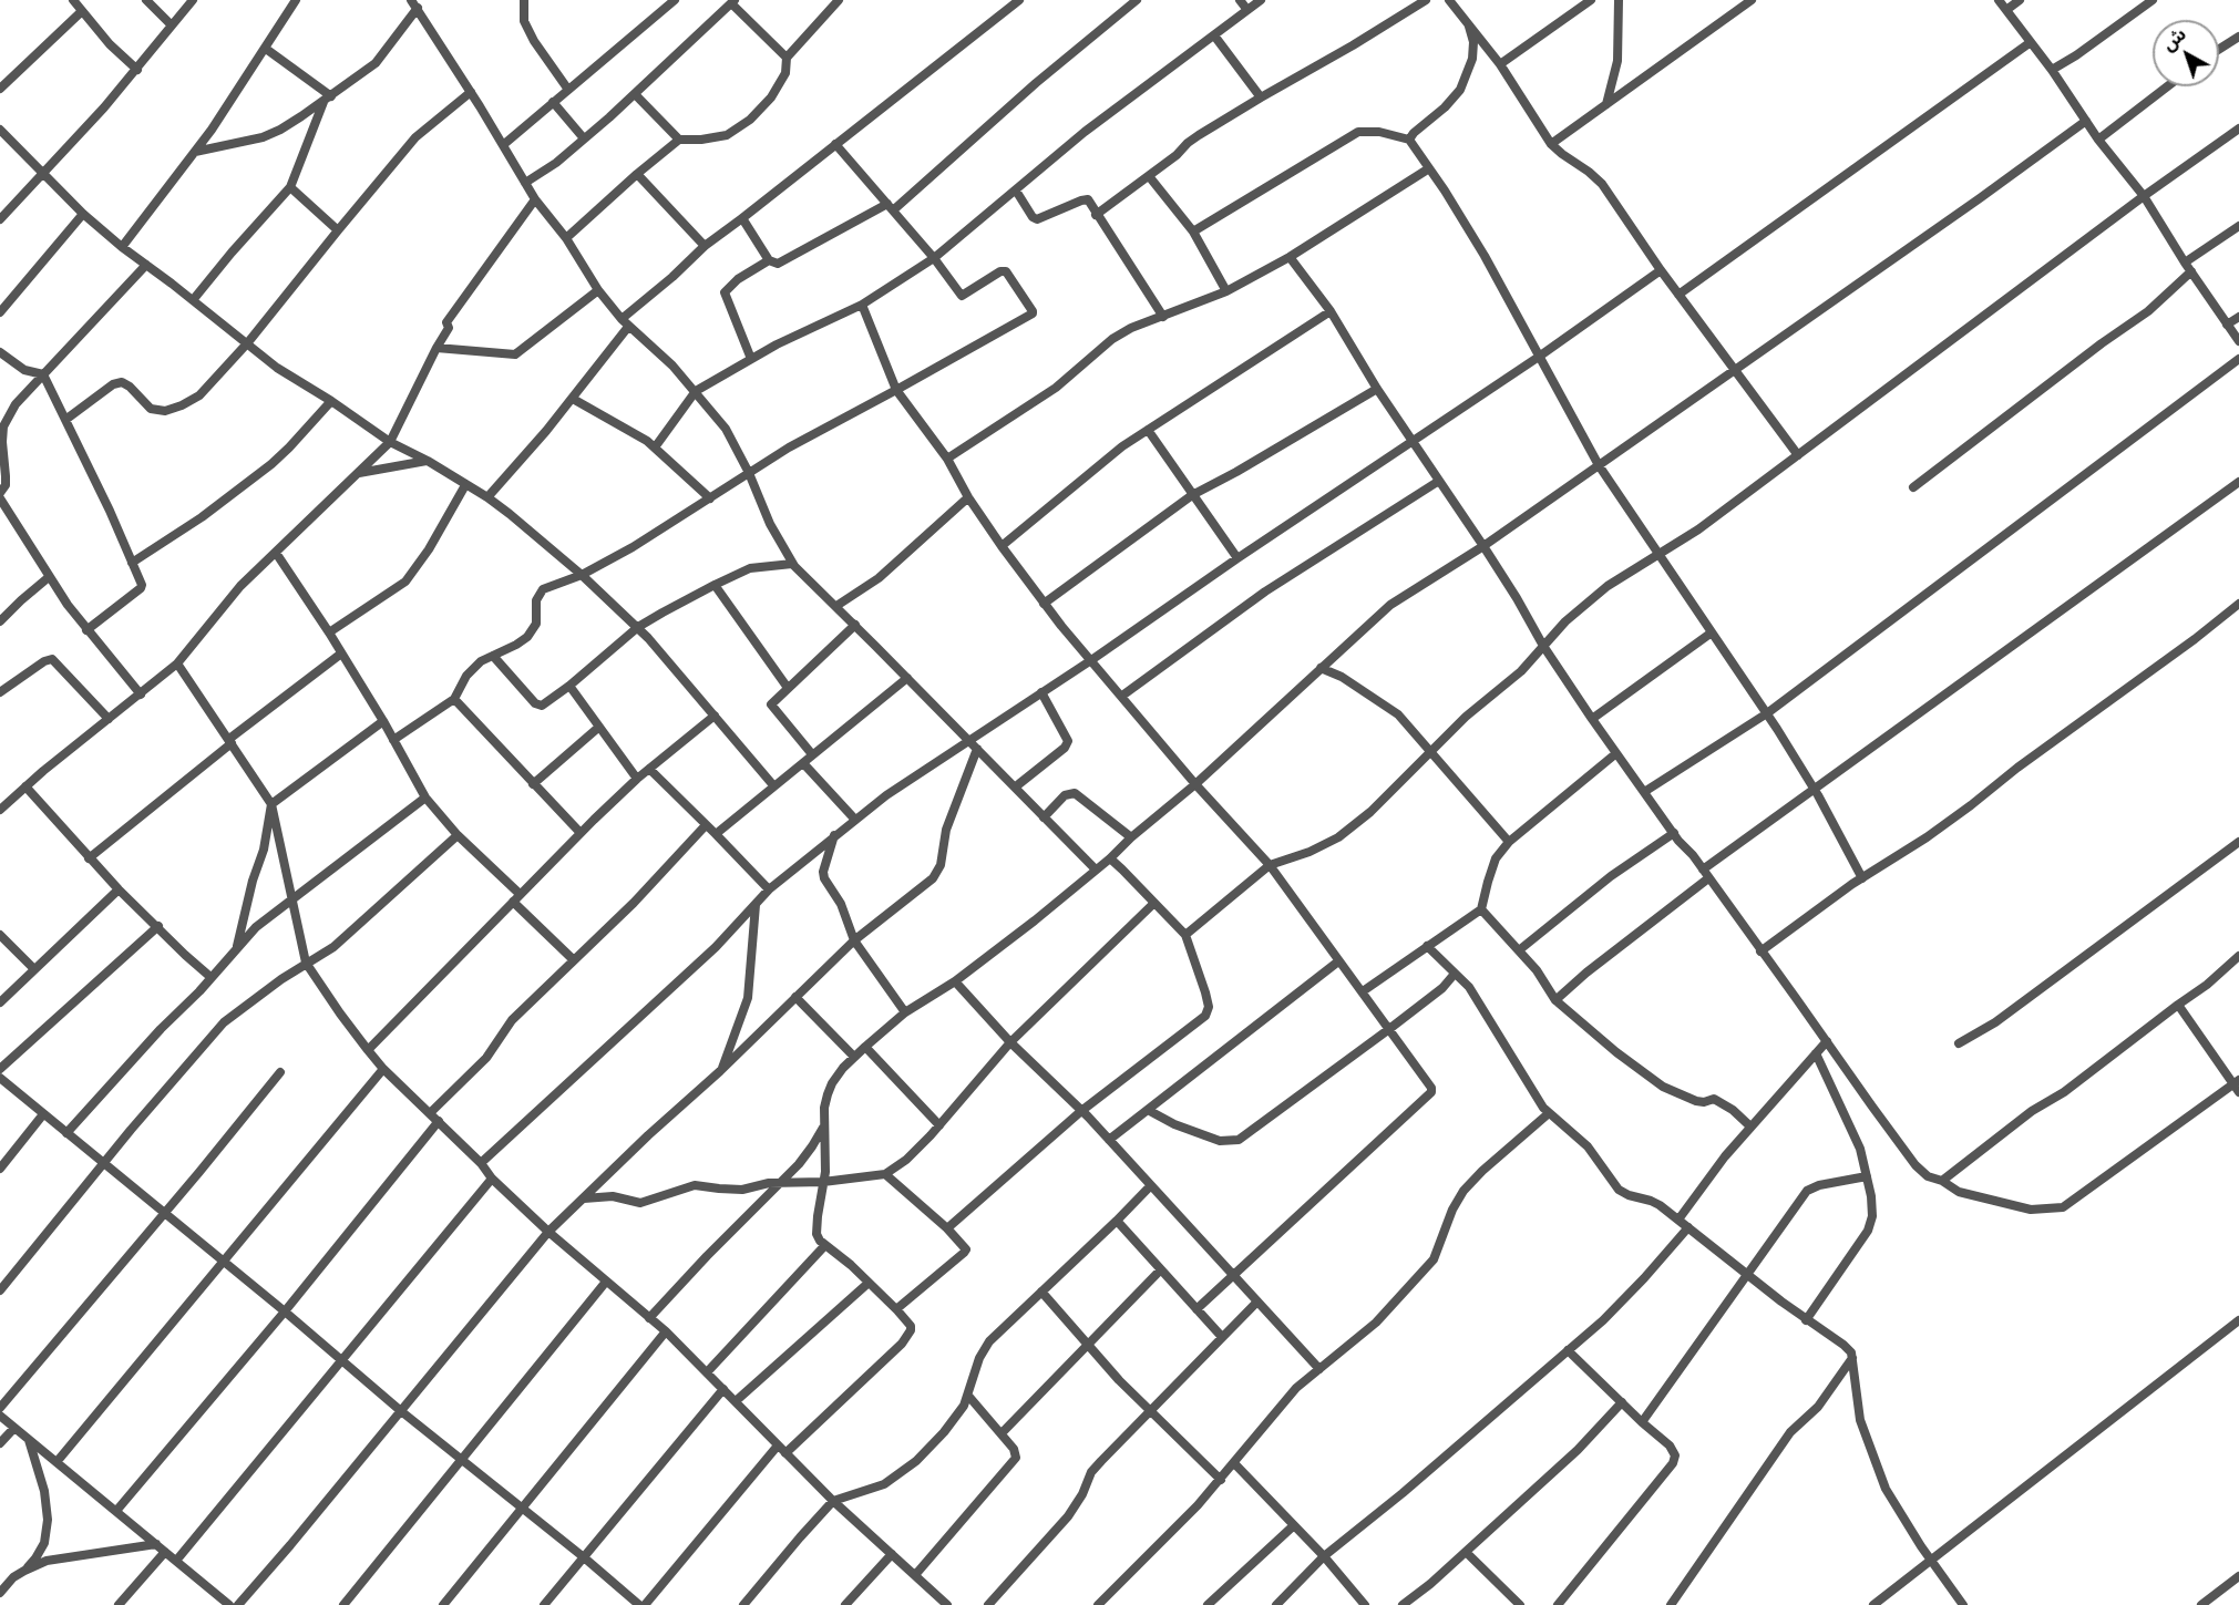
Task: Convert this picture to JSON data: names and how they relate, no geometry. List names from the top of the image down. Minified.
{"north":"top left"}
